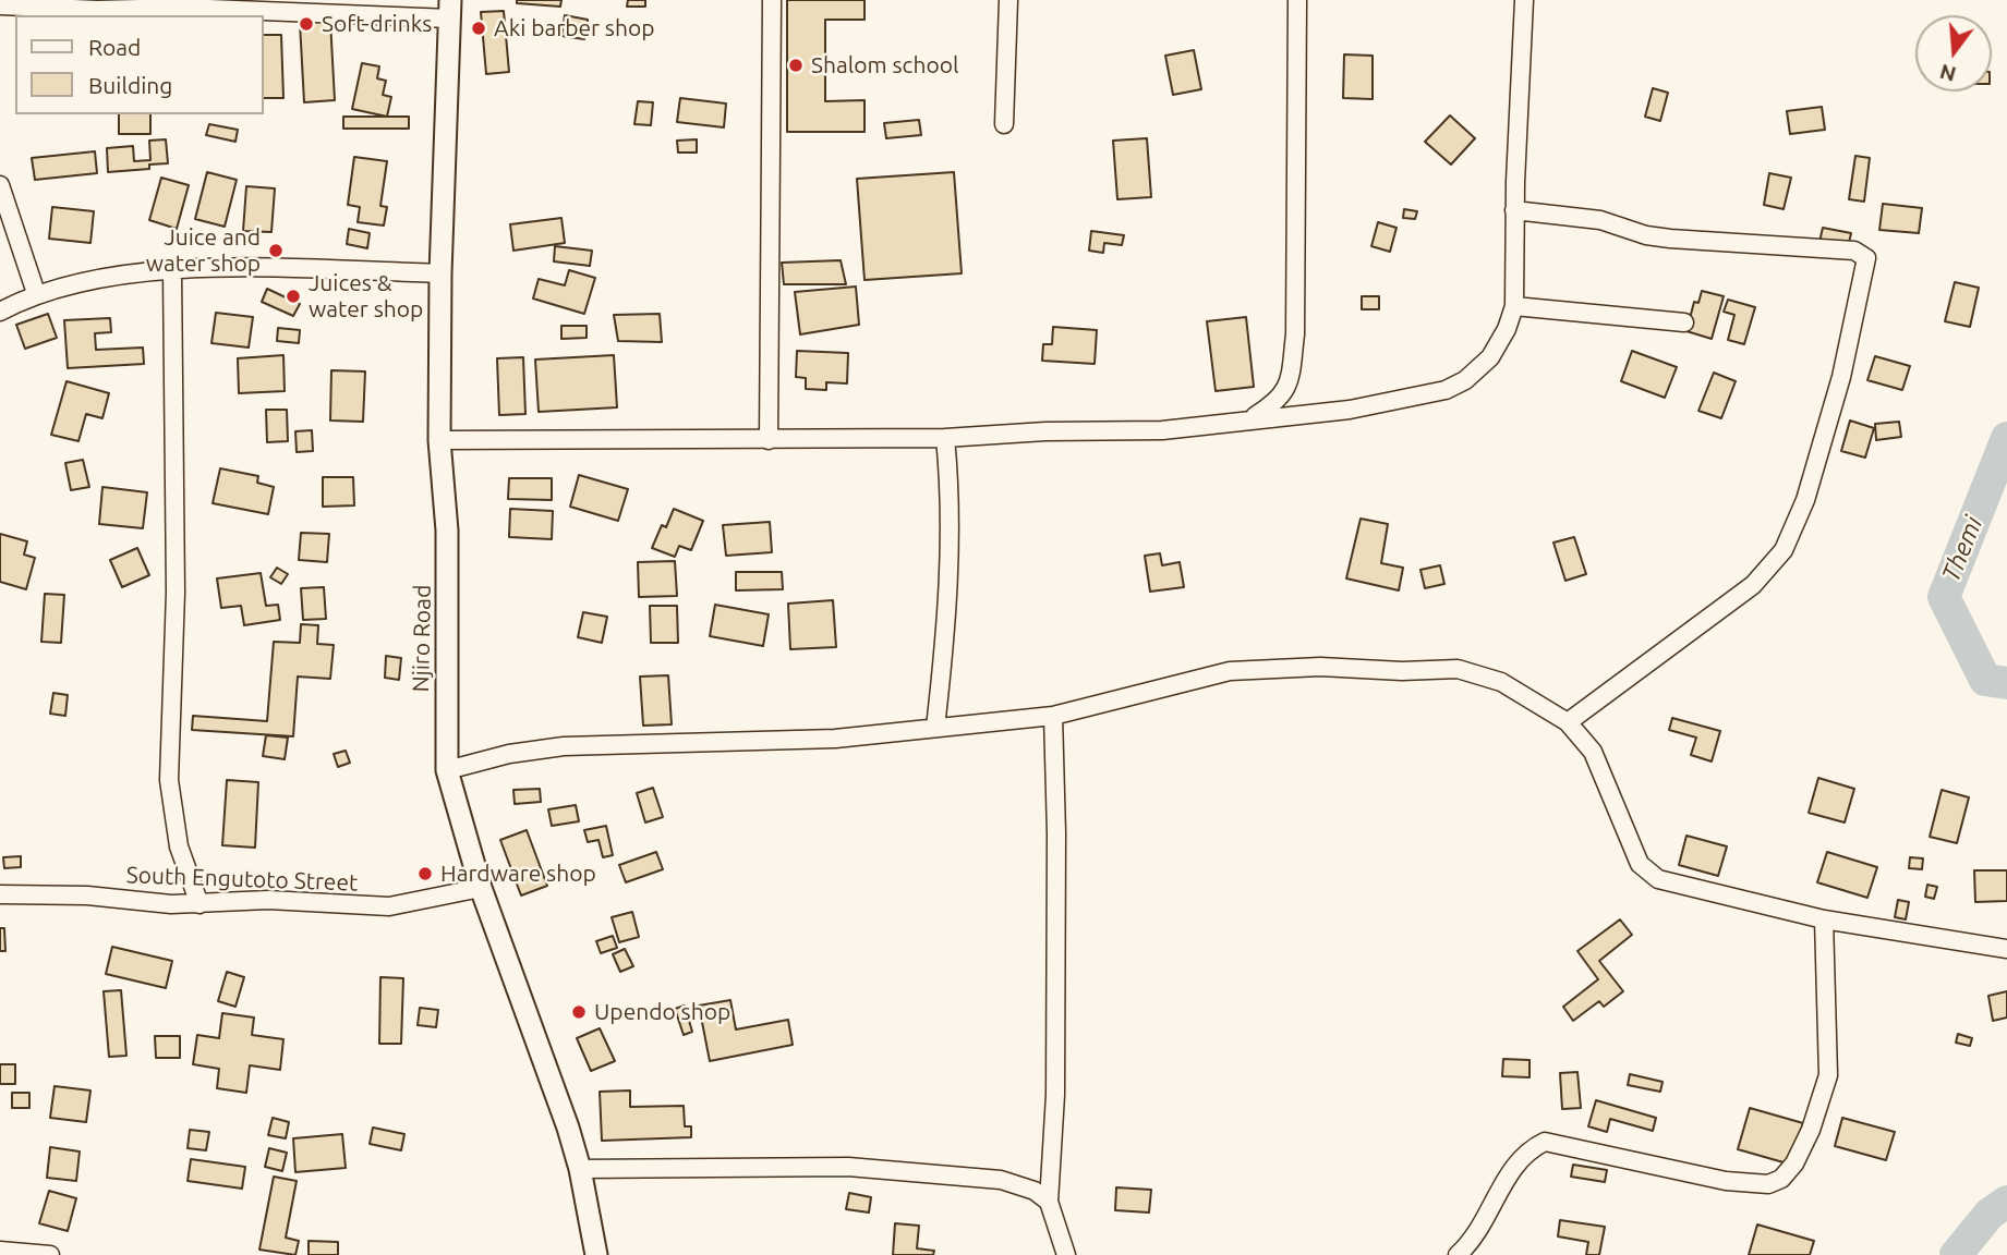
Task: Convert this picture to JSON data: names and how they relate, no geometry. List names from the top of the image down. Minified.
{"streets":{"street":["Njiro Road","South Engutoto Street"]},"crossings":[["Njiro Road","South Engutoto Street"]],"water":["Themi"],"places":["Soft drinks","Aki barber shop","Shalom school","Juice and water shop","Juices & water shop","Hardware shop","Upendo shop"],"legend":["Road","Building"],"north":"bottom"}
